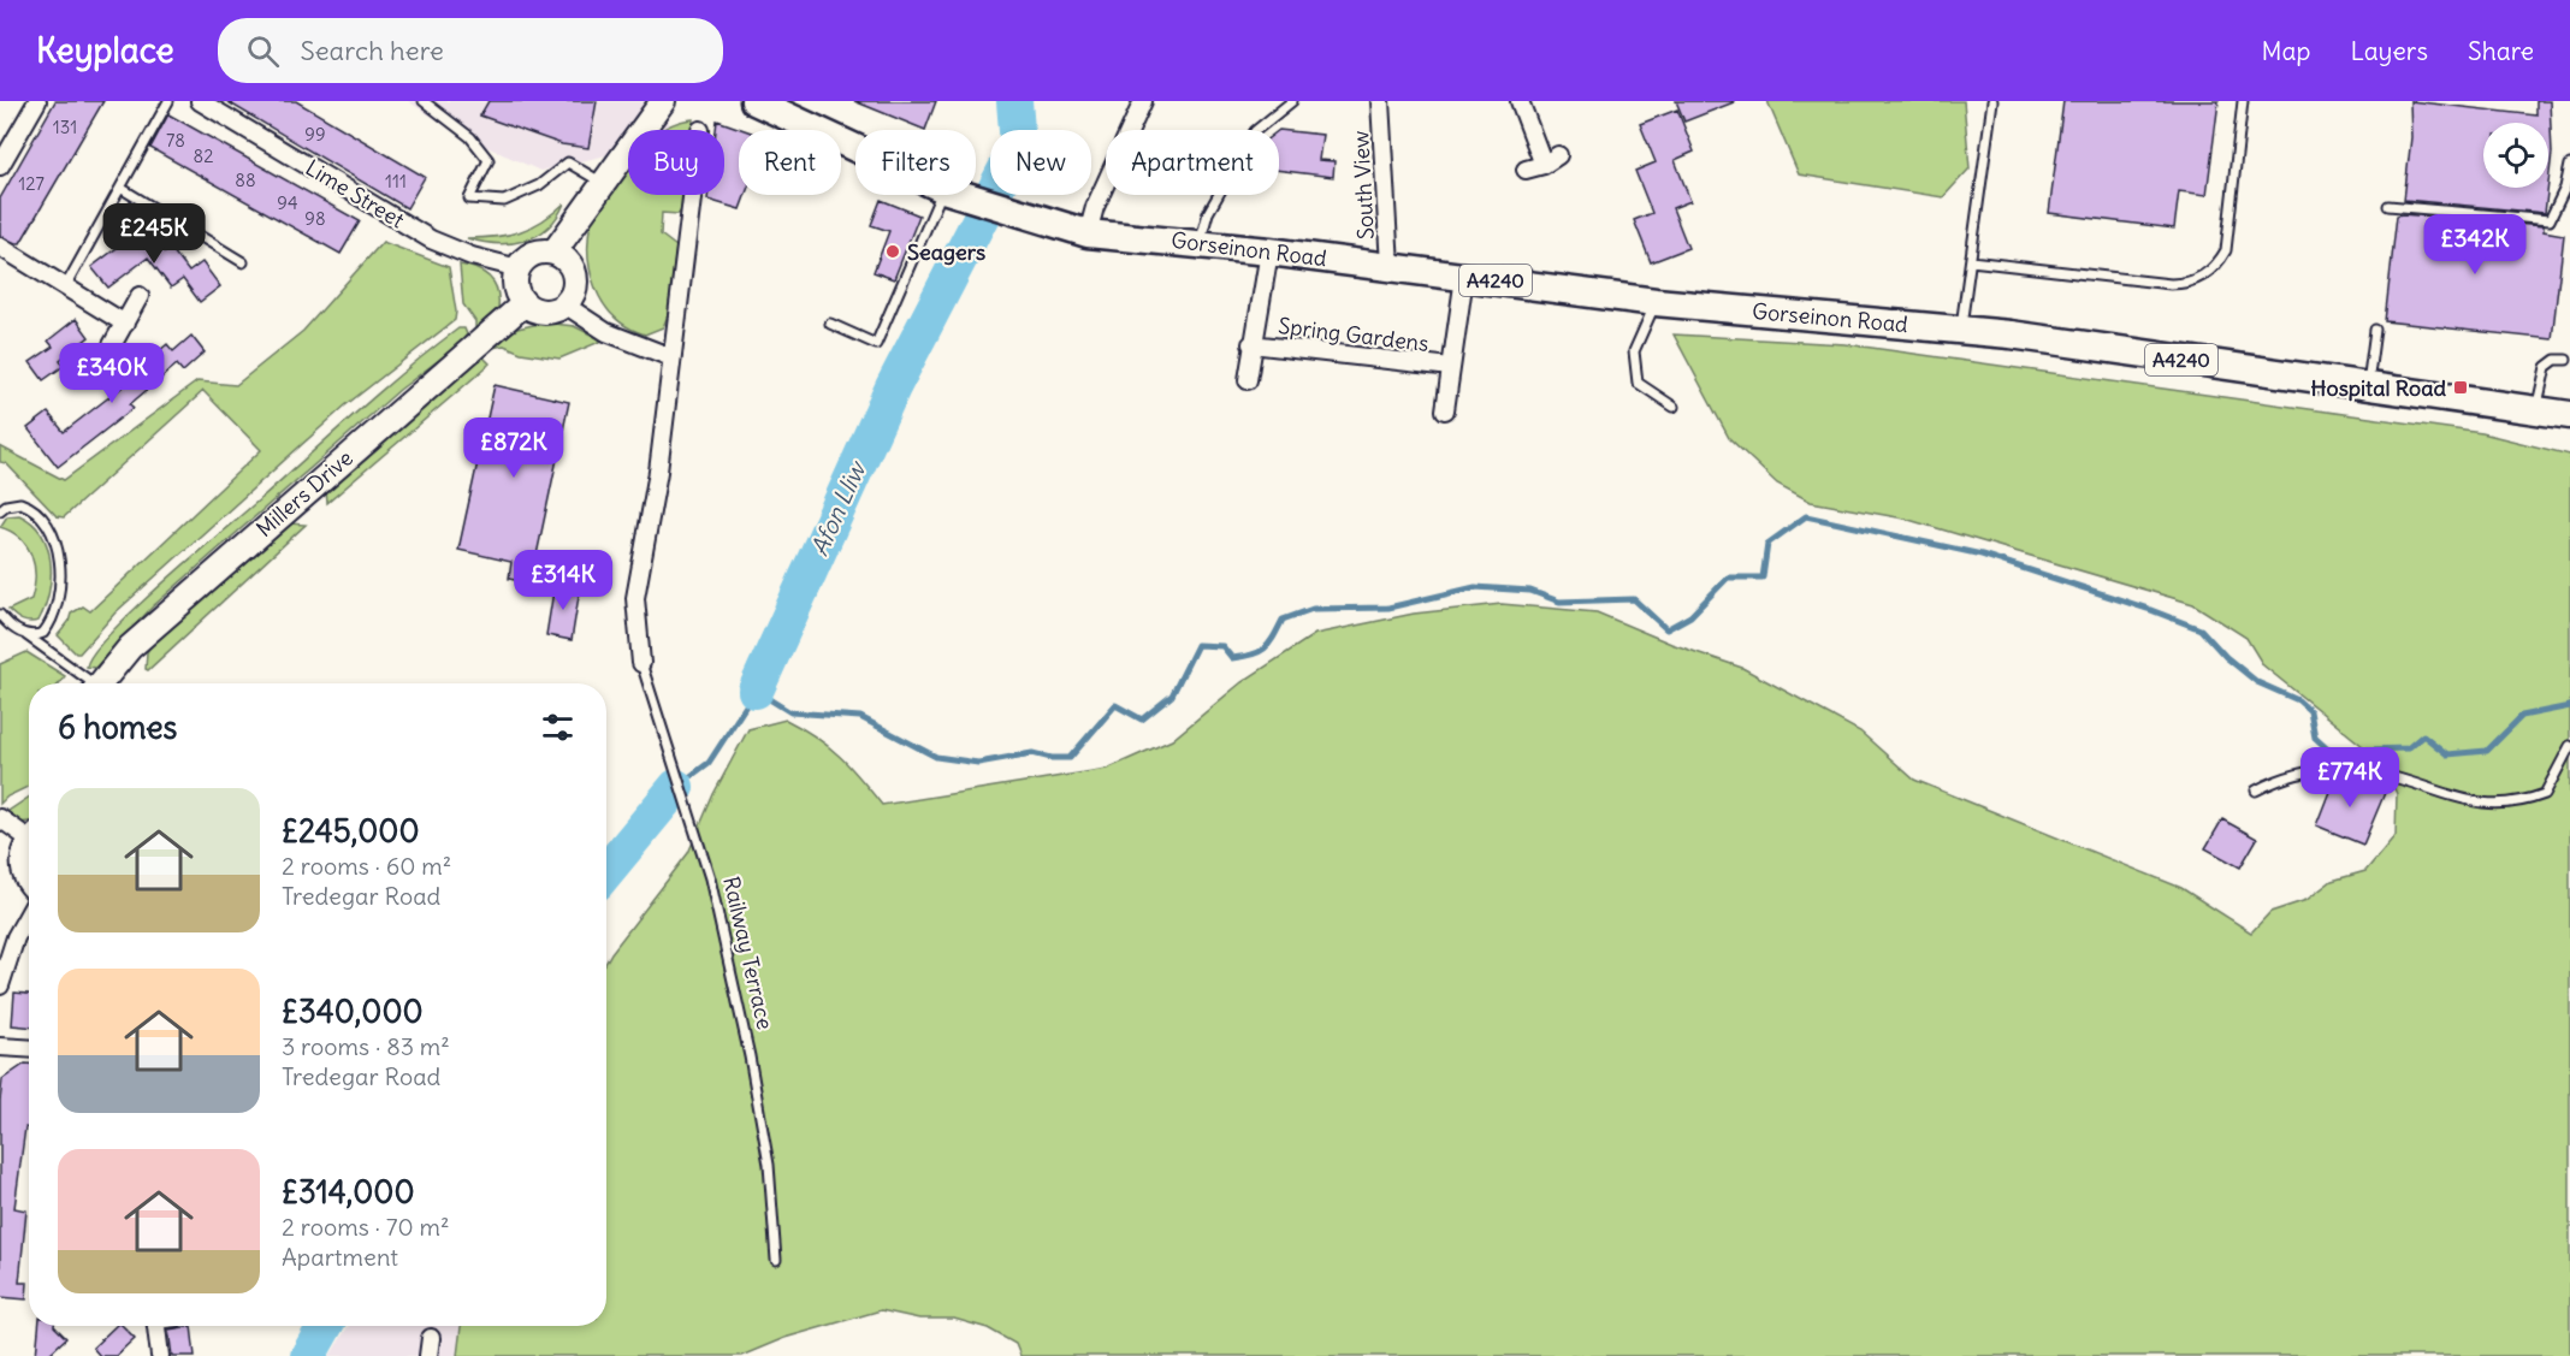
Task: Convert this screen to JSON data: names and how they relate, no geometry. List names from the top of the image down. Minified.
{"streets":{"main road":["Gorseinon Road","A4240"],"street":["South View","Lime Street","Spring Gardens","Millers Drive"],"lane":["Railway Terrace"]},"crossings":[["South View","Gorseinon Road"],["Lime Street","Millers Drive"],["Gorseinon Road","A4240"],["Gorseinon Road","Spring Gardens"]],"water":["Afon Lliw"],"places":{"other":["Seagers"],"transit":["Hospital Road"]},"house_numbers":["131","99","78","82","88","111","127","94","98"],"page":{"header":"Keyplace","search":"Search here","nav":["Map","Layers","Share"],"chip":["Buy","Rent","Filters","New","Apartment"],"price":["£245K","£342K","£340K","£872K","£314K","£774K"],"heading":"6 homes","list":[{"name":"£245,000","note":"2 rooms · 60 m² · Tredegar Road"},{"name":"£340,000","note":"3 rooms · 83 m² · Tredegar Road"},{"name":"£314,000","note":"2 rooms · 70 m² · Apartment"}]}}
